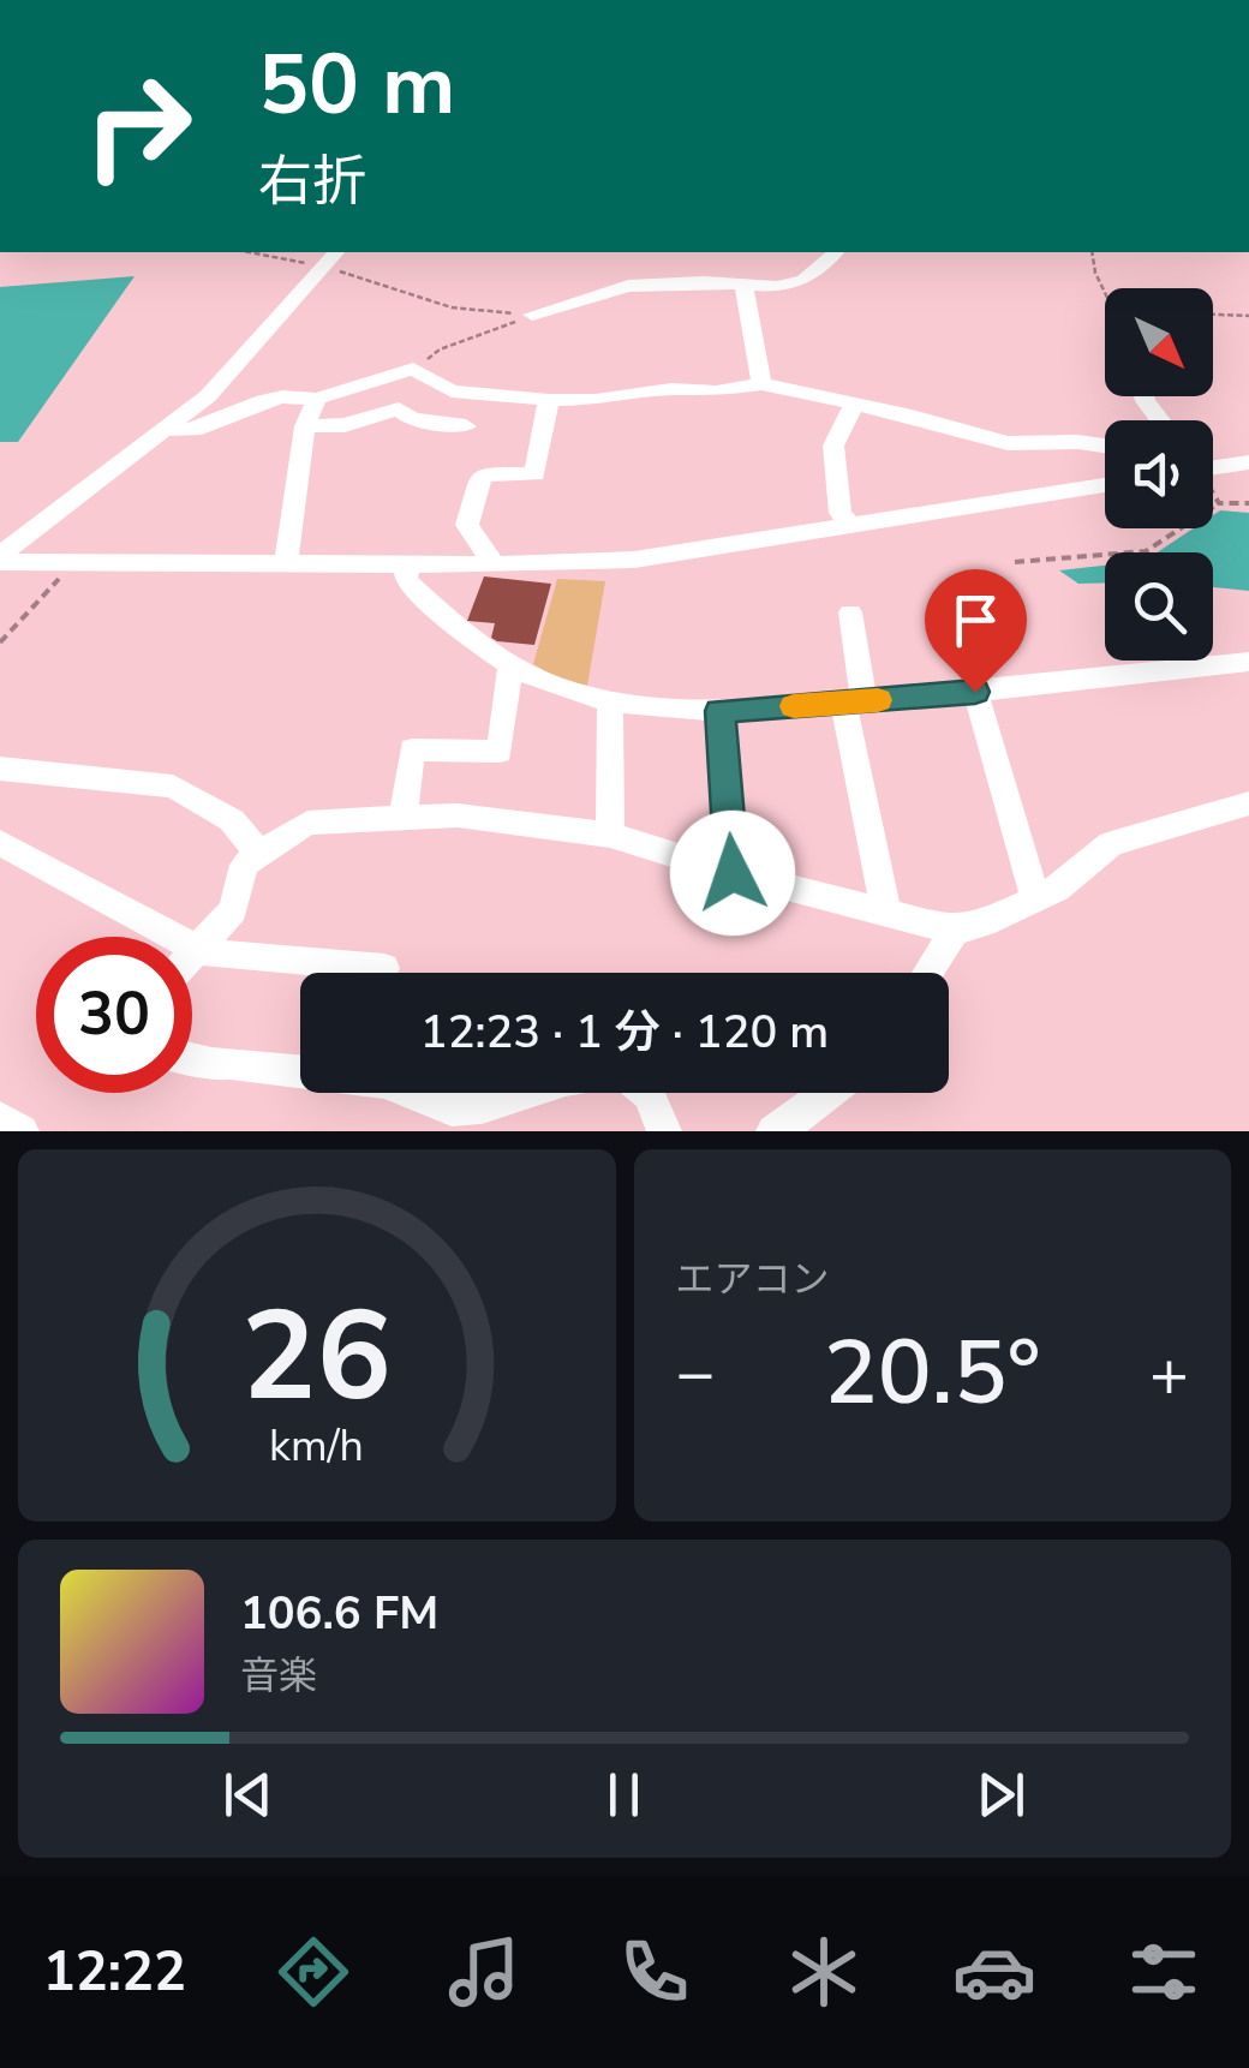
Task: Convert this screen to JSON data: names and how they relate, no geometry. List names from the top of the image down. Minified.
{"north":"bottom right","page":{"turn":["50 m","右折"],"limit":"30","trip":"12:23 · 1 分 · 120 m","tile":"エアコン","heat":["−","20.5°","+"],"song":["106.6 FM","音楽"],"tabs":"12:22","gauge":["26","km/h"]}}
